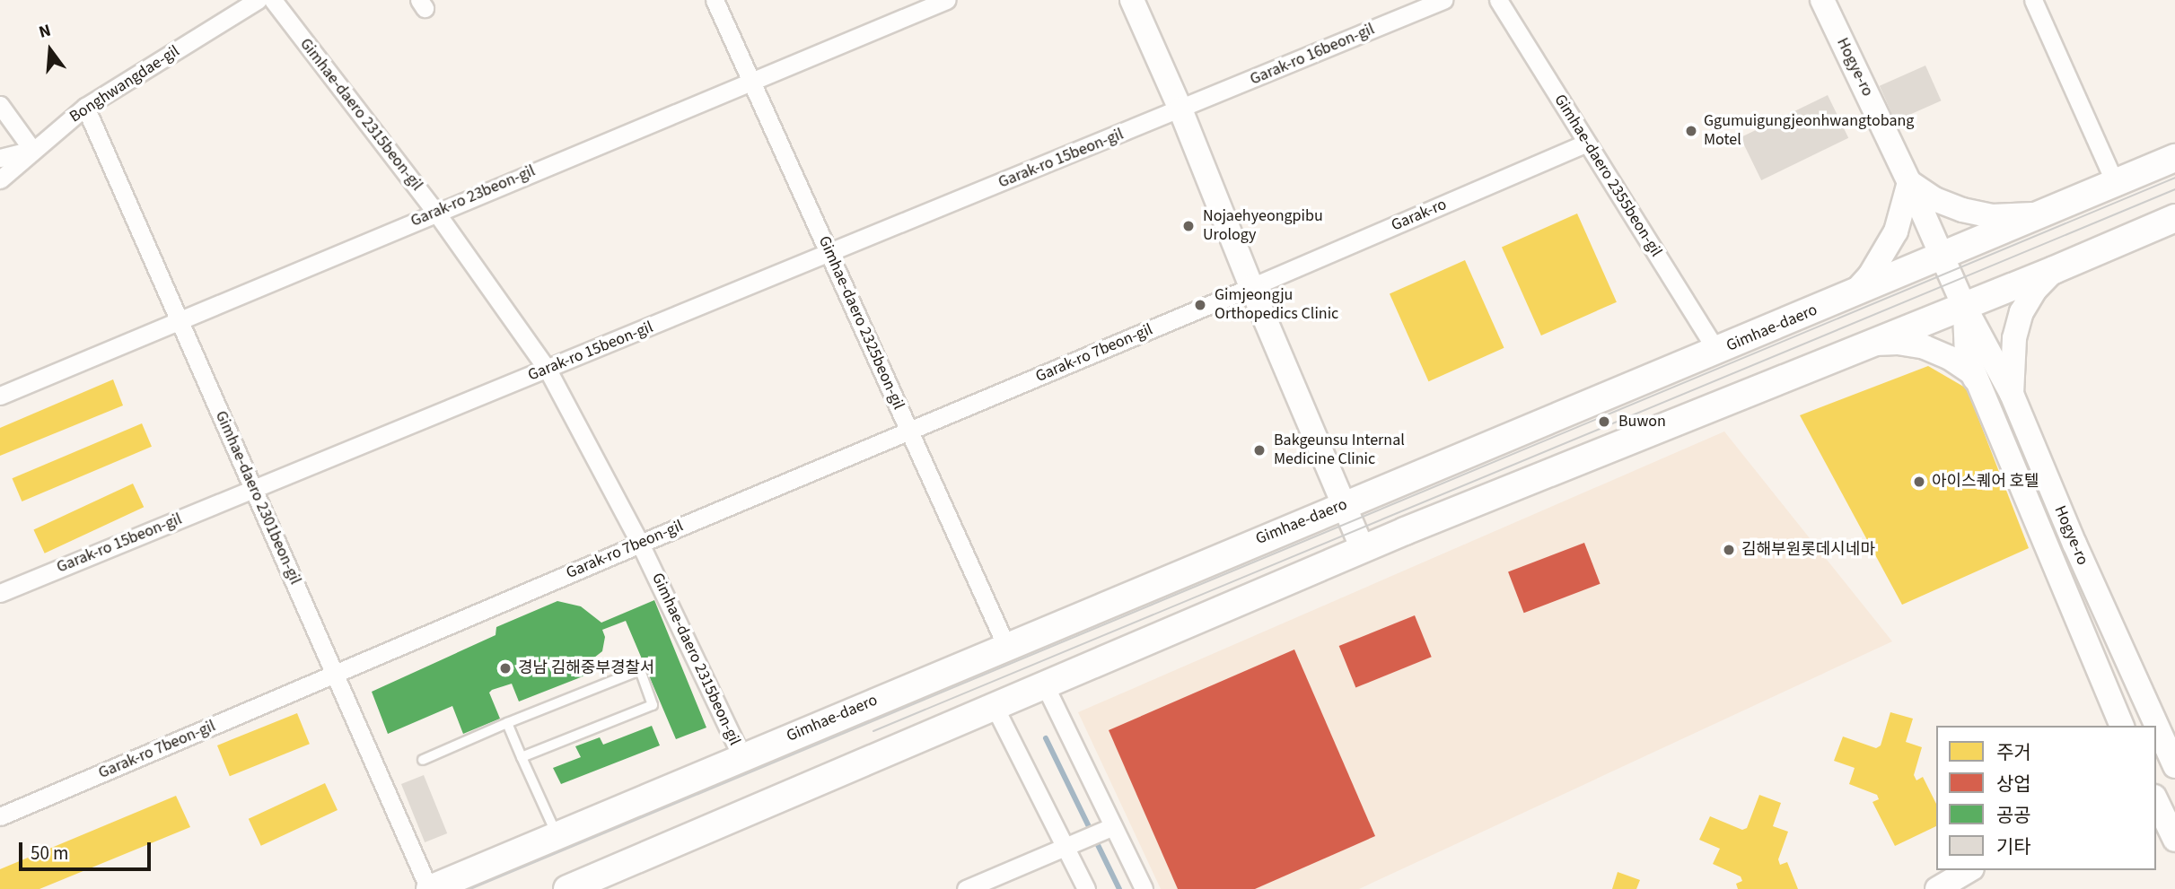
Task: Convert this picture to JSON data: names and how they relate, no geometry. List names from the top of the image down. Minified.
{"streets":{"main road":["Hogye-ro","Gimhae-daero"],"street":["Garak-ro 16beon-gil","Bonghwangdae-gil","Gimhae-daero 2315beon-gil","Garak-ro 15beon-gil","Gimhae-daero 2355beon-gil","Garak-ro 23beon-gil","Garak-ro","Gimhae-daero 2325beon-gil","Garak-ro 7beon-gil","Gimhae-daero 2301beon-gil"]},"crossings":[["Garak-ro 16beon-gil","Garak-ro 15beon-gil"],["Hogye-ro","Gimhae-daero"],["Bonghwangdae-gil","Gimhae-daero 2301beon-gil"],["Gimhae-daero 2315beon-gil","Garak-ro 15beon-gil"],["Gimhae-daero 2315beon-gil","Garak-ro 23beon-gil"],["Gimhae-daero 2315beon-gil","Gimhae-daero"],["Gimhae-daero 2315beon-gil","Garak-ro 7beon-gil"],["Garak-ro 15beon-gil","Gimhae-daero 2325beon-gil"],["Garak-ro 15beon-gil","Gimhae-daero 2301beon-gil"],["Gimhae-daero 2355beon-gil","Garak-ro"],["Gimhae-daero 2355beon-gil","Gimhae-daero"],["Garak-ro 23beon-gil","Gimhae-daero 2325beon-gil"],["Garak-ro 23beon-gil","Gimhae-daero 2301beon-gil"],["Garak-ro","Garak-ro 7beon-gil"],["Gimhae-daero 2325beon-gil","Gimhae-daero"],["Gimhae-daero 2325beon-gil","Garak-ro 7beon-gil"],["Gimhae-daero","Gimhae-daero 2301beon-gil"],["Garak-ro 7beon-gil","Gimhae-daero 2301beon-gil"]],"places":["Ggumuigungjeonhwangtobang Motel","Nojaehyeongpibu Urology","Gimjeongju Orthopedics Clinic","Buwon","Bakgeunsu Internal Medicine Clinic","아이스퀘어 호텔","김해부원롯데시네마","경남 김해중부경찰서"],"legend":["주거","상업","공공","기타"],"scale_bar":"50 m","north":"top"}
